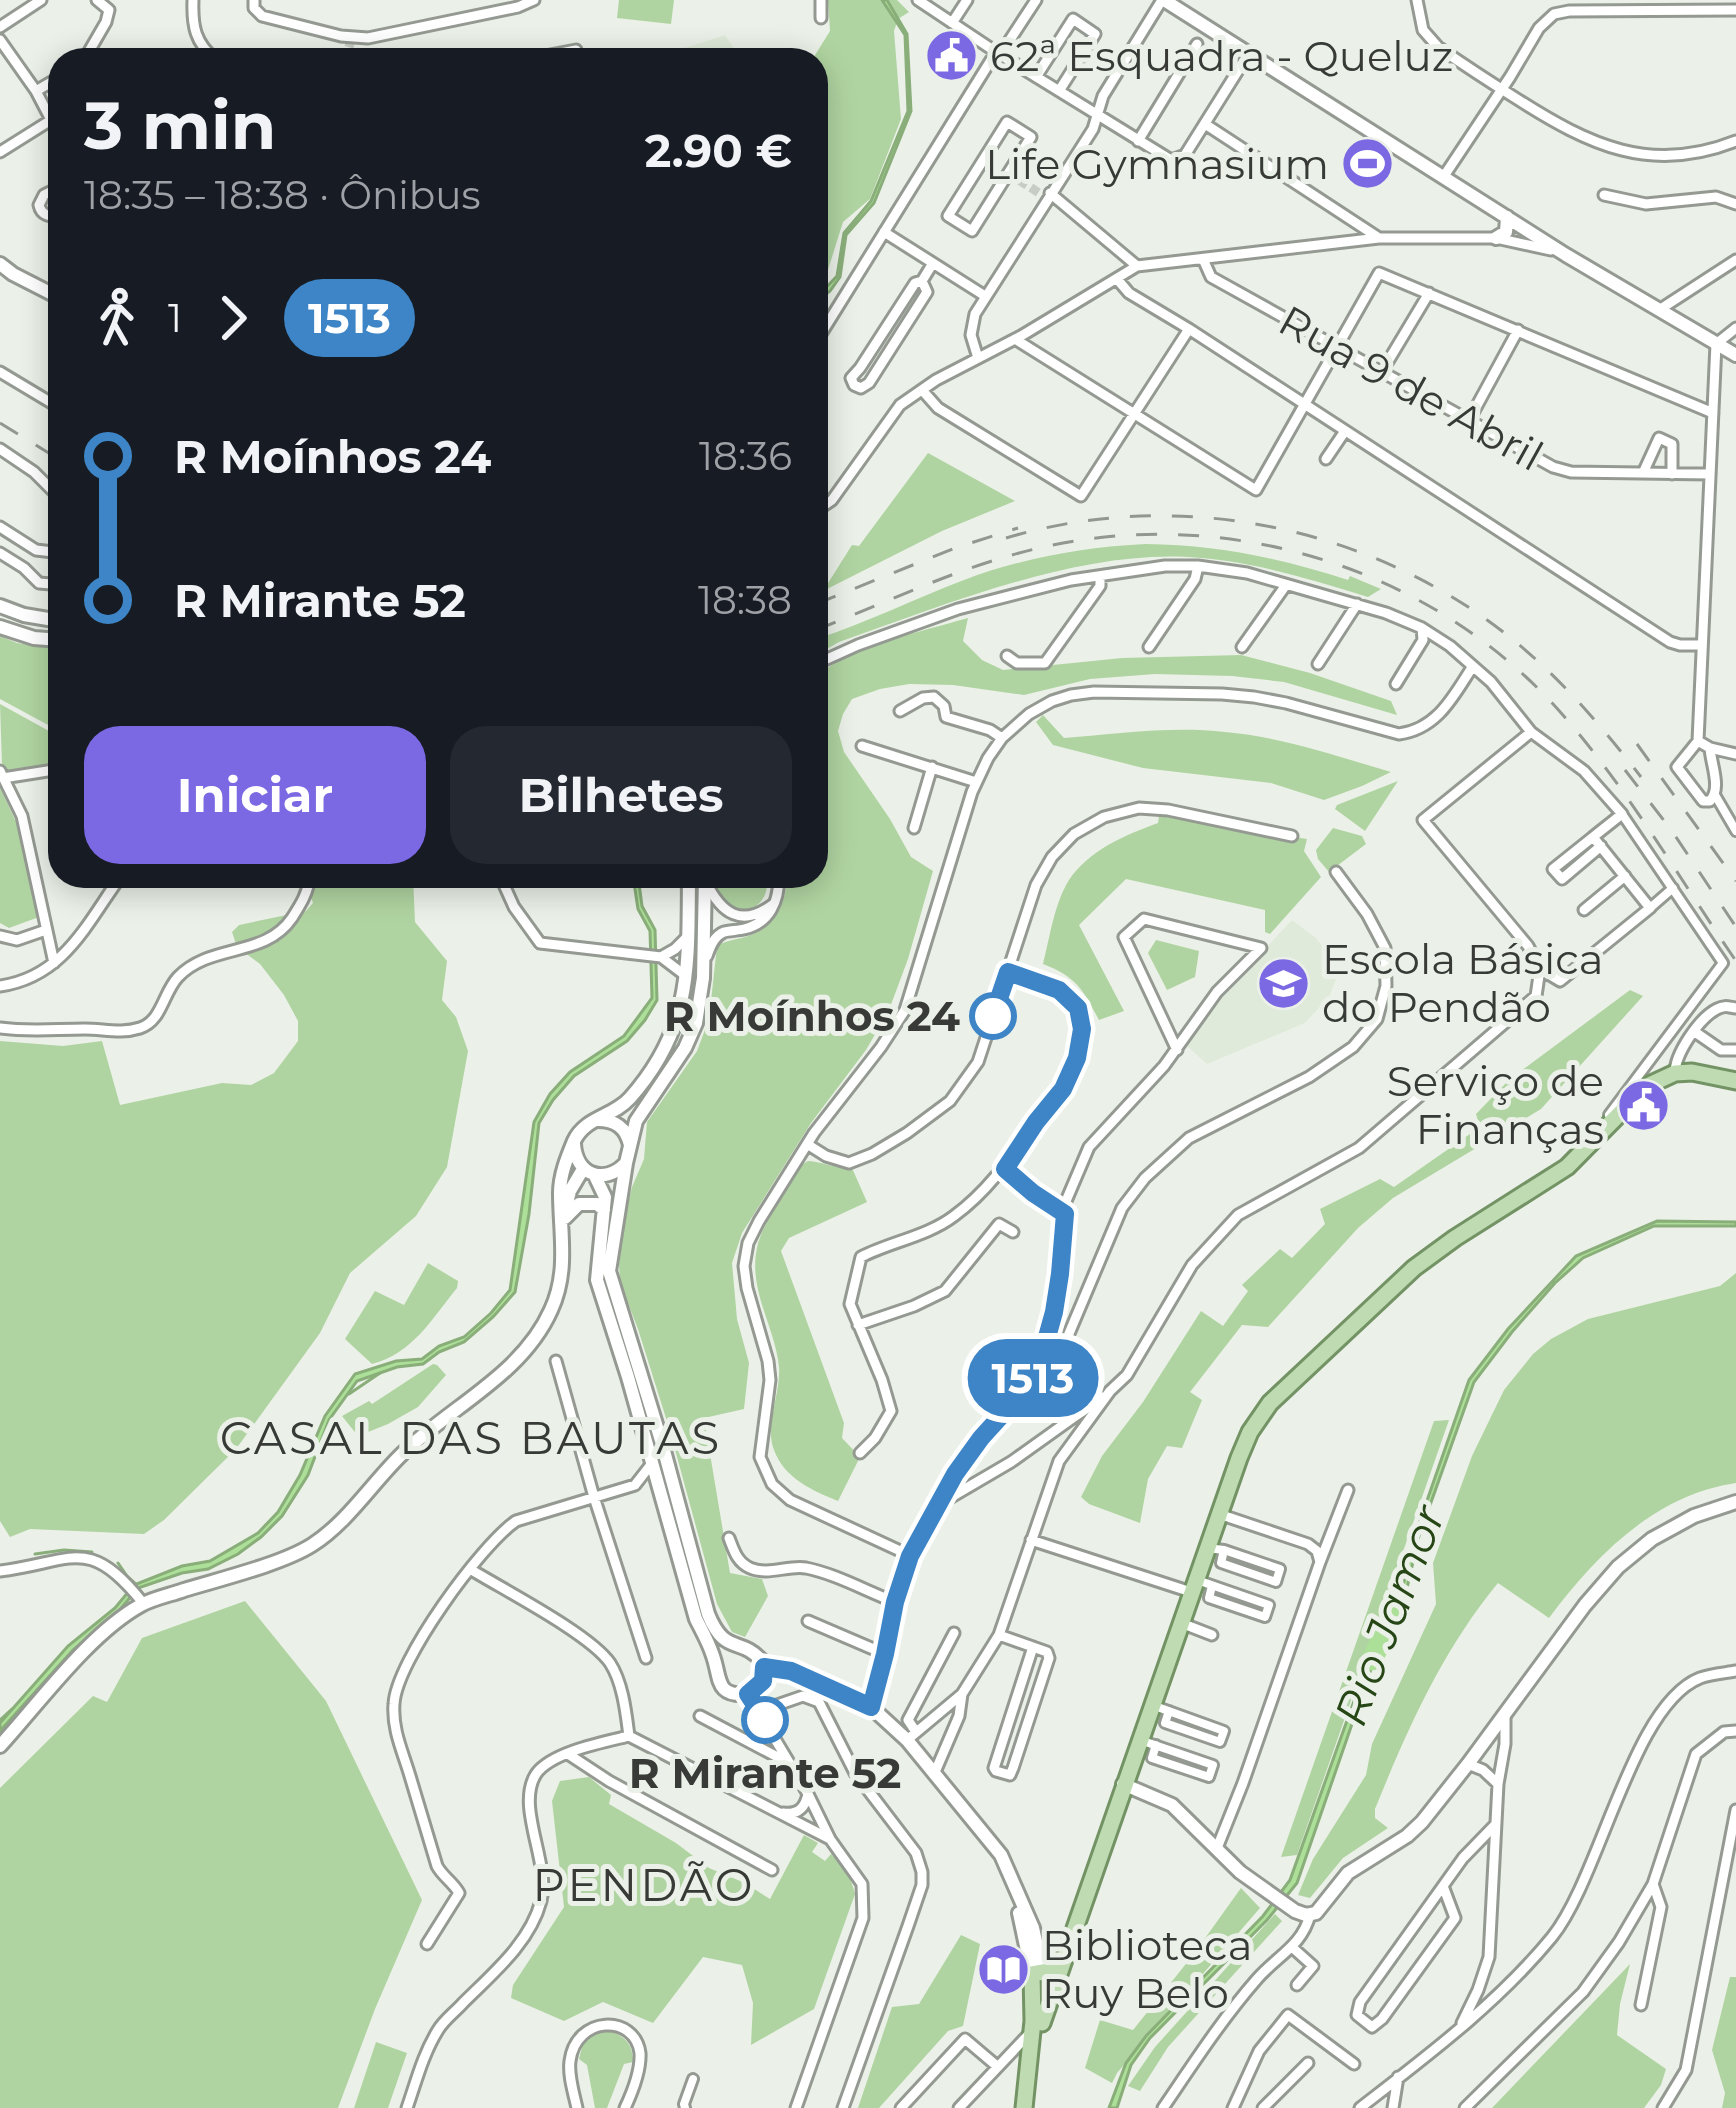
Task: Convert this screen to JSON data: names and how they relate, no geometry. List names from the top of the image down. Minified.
{"streets":{"street":["Rua 9 de Abril"]},"districts":["CASAL DAS BAUTAS","PENDÃO"],"water":["Rio Jamor"],"places":{"public building":["62ª Esquadra - Queluz","Serviço de Finanças"],"sports":["Life Gymnasium"],"school or university":["Escola Básica do Pendão"],"other":["R Moínhos 24","R Mirante 52"],"library":["Biblioteca Ruy Belo"]},"lines":["bus line 1513"],"page":{"on_map":"1513","heading":["3 min","18:35 – 18:38 · Ônibus","2.90 €"],"legs":["1","1513"],"list":[{"name":"R Moínhos 24","value":"18:36"},{"name":"R Mirante 52","value":"18:38"}],"buttons":["Iniciar","Bilhetes"]}}
